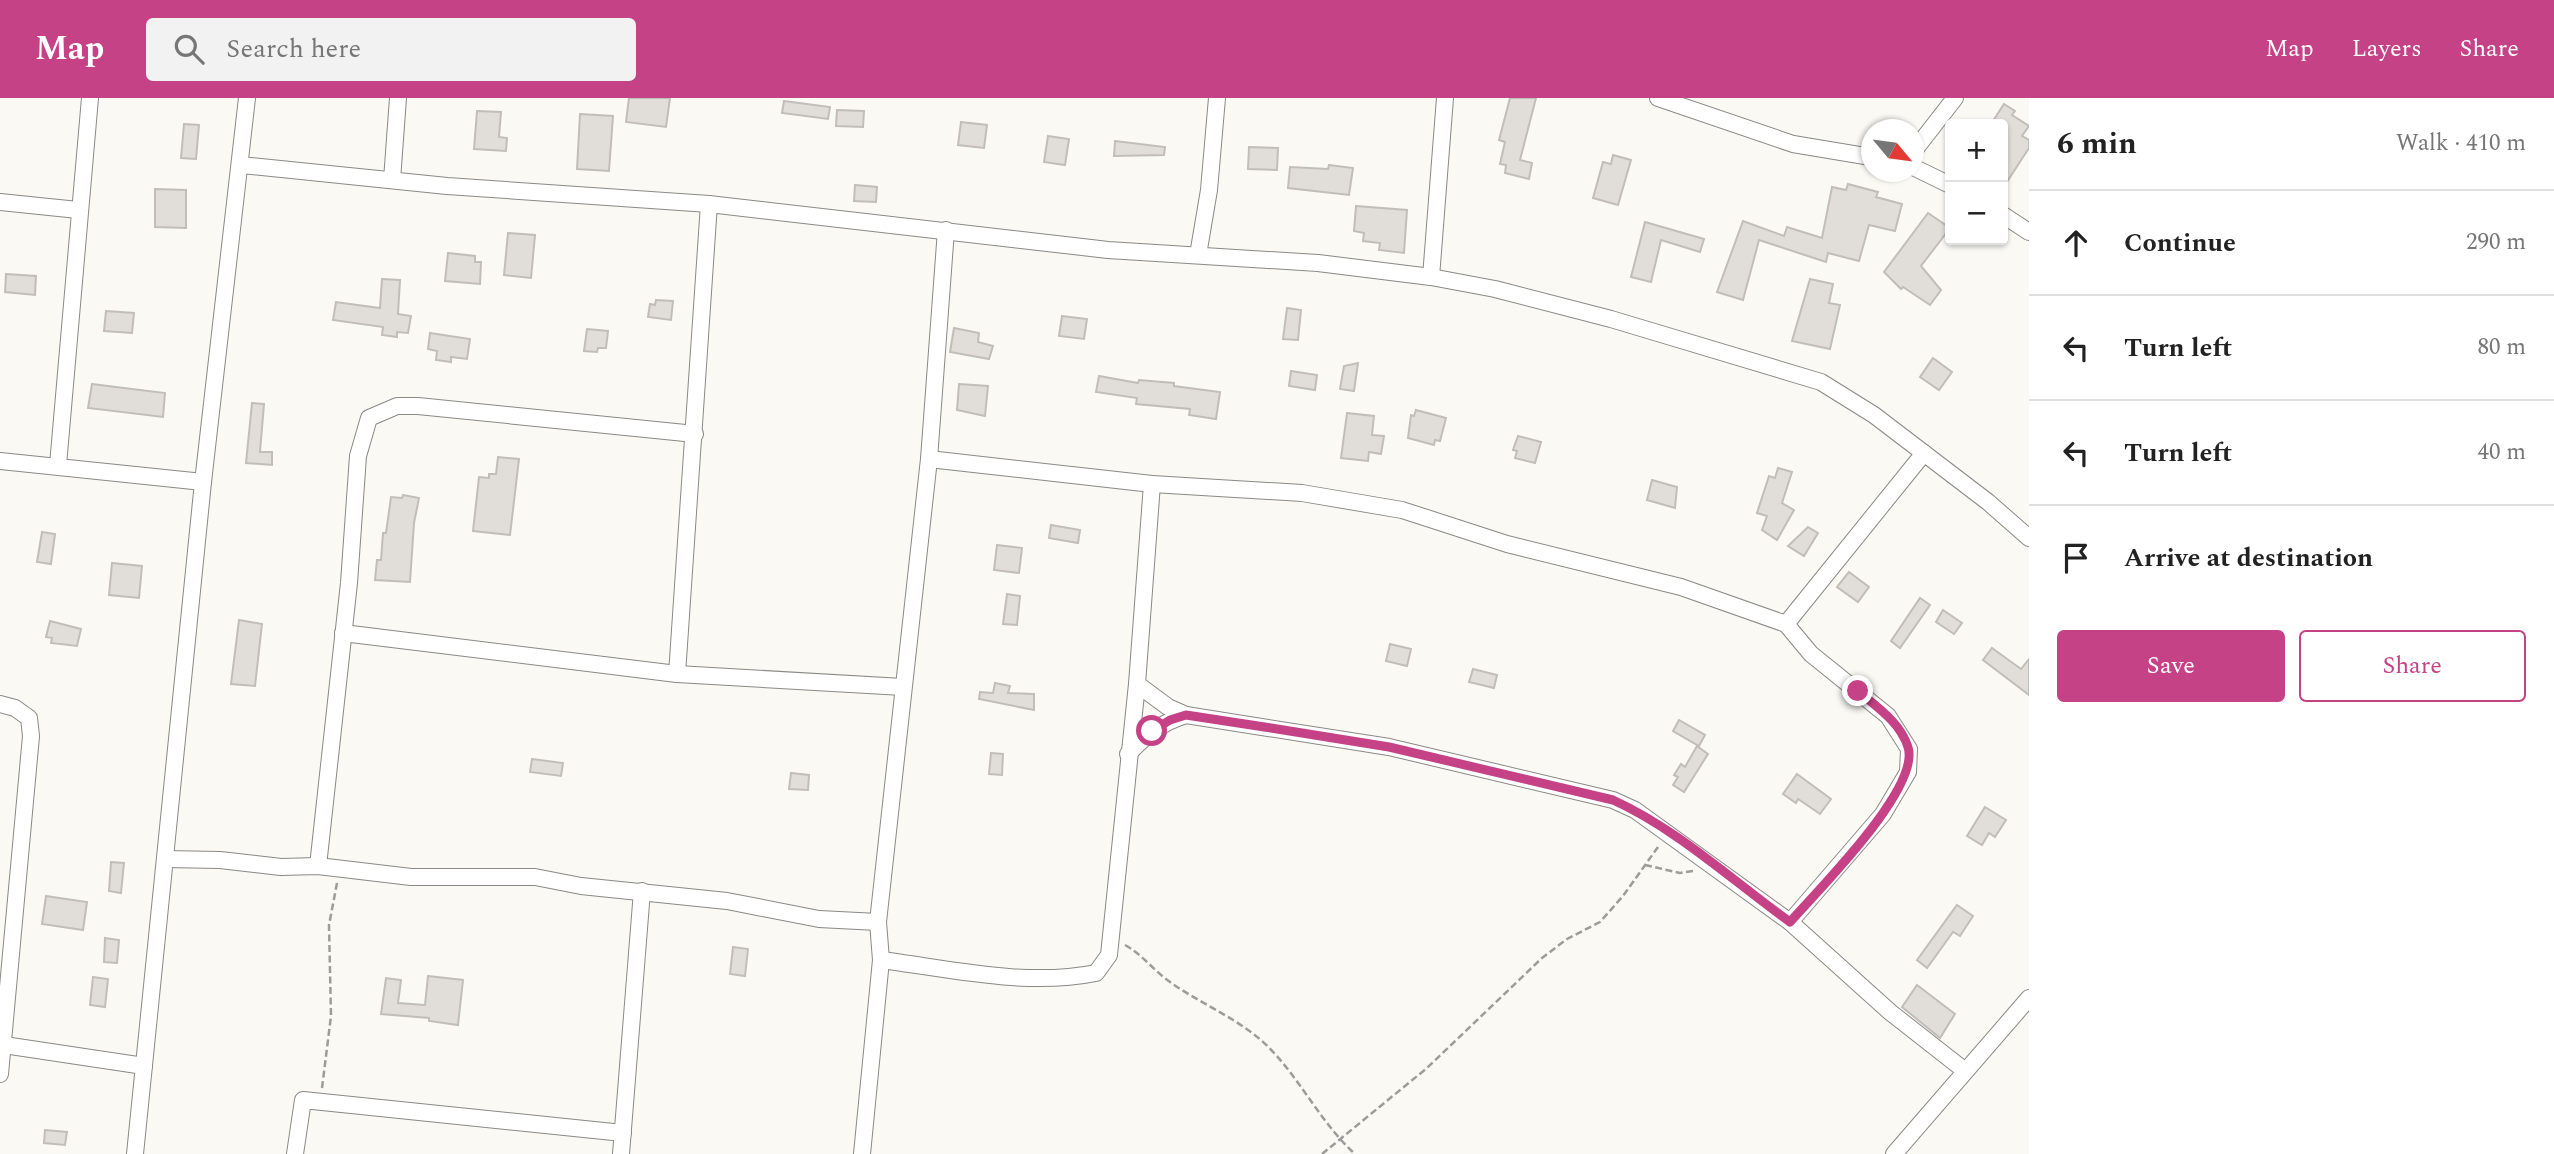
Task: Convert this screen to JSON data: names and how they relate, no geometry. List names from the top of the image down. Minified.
{"north":"bottom right","page":{"header":"Map","search":"Search here","nav":["Map","Layers","Share"],"heading":["6 min","Walk · 410 m"],"map_buttons":["+","−"],"list":[["Continue","290 m"],["Turn left","80 m"],["Turn left","40 m"],"Arrive at destination"],"buttons":["Save","Share"]}}
